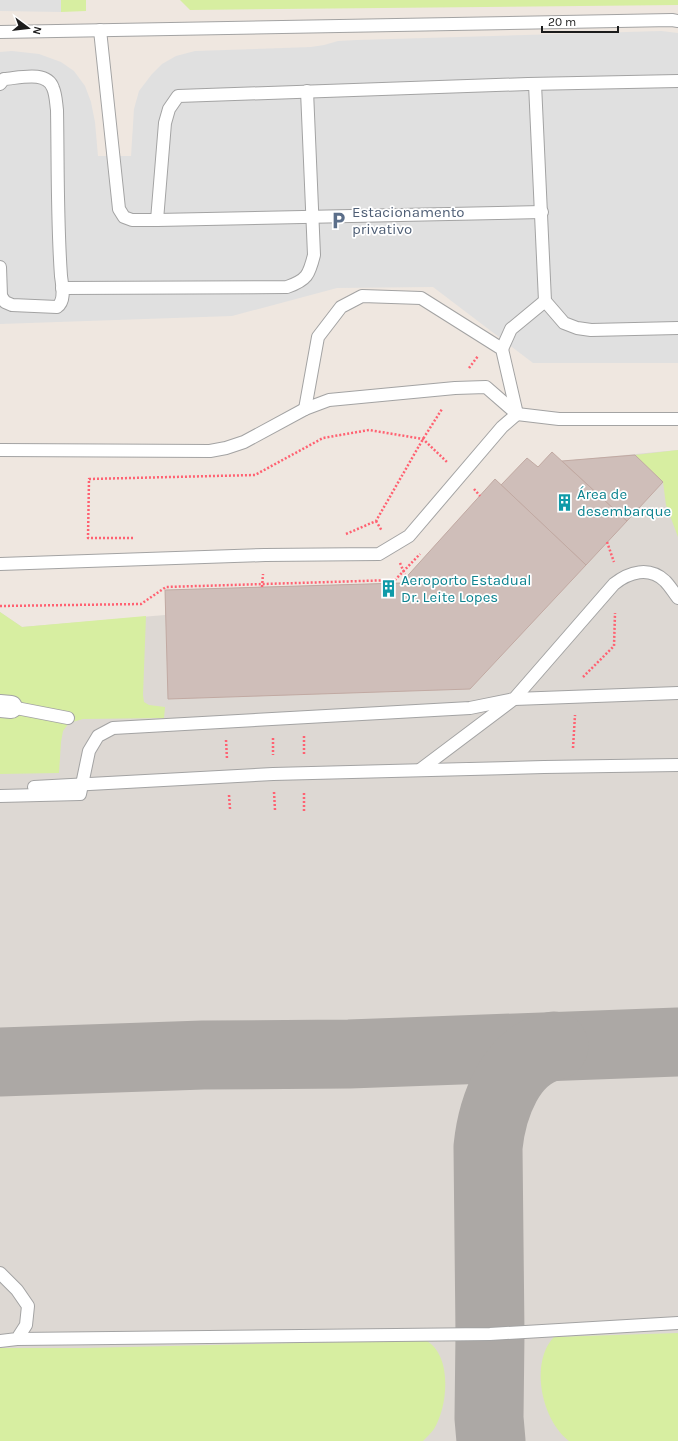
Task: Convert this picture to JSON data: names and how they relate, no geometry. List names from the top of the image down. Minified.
{"places":{"parking":["Estacionamento privativo"],"building":["Área de desembarque","Aeroporto Estadual Dr. Leite Lopes"]},"scale_bar":"20 m","north":"right"}
